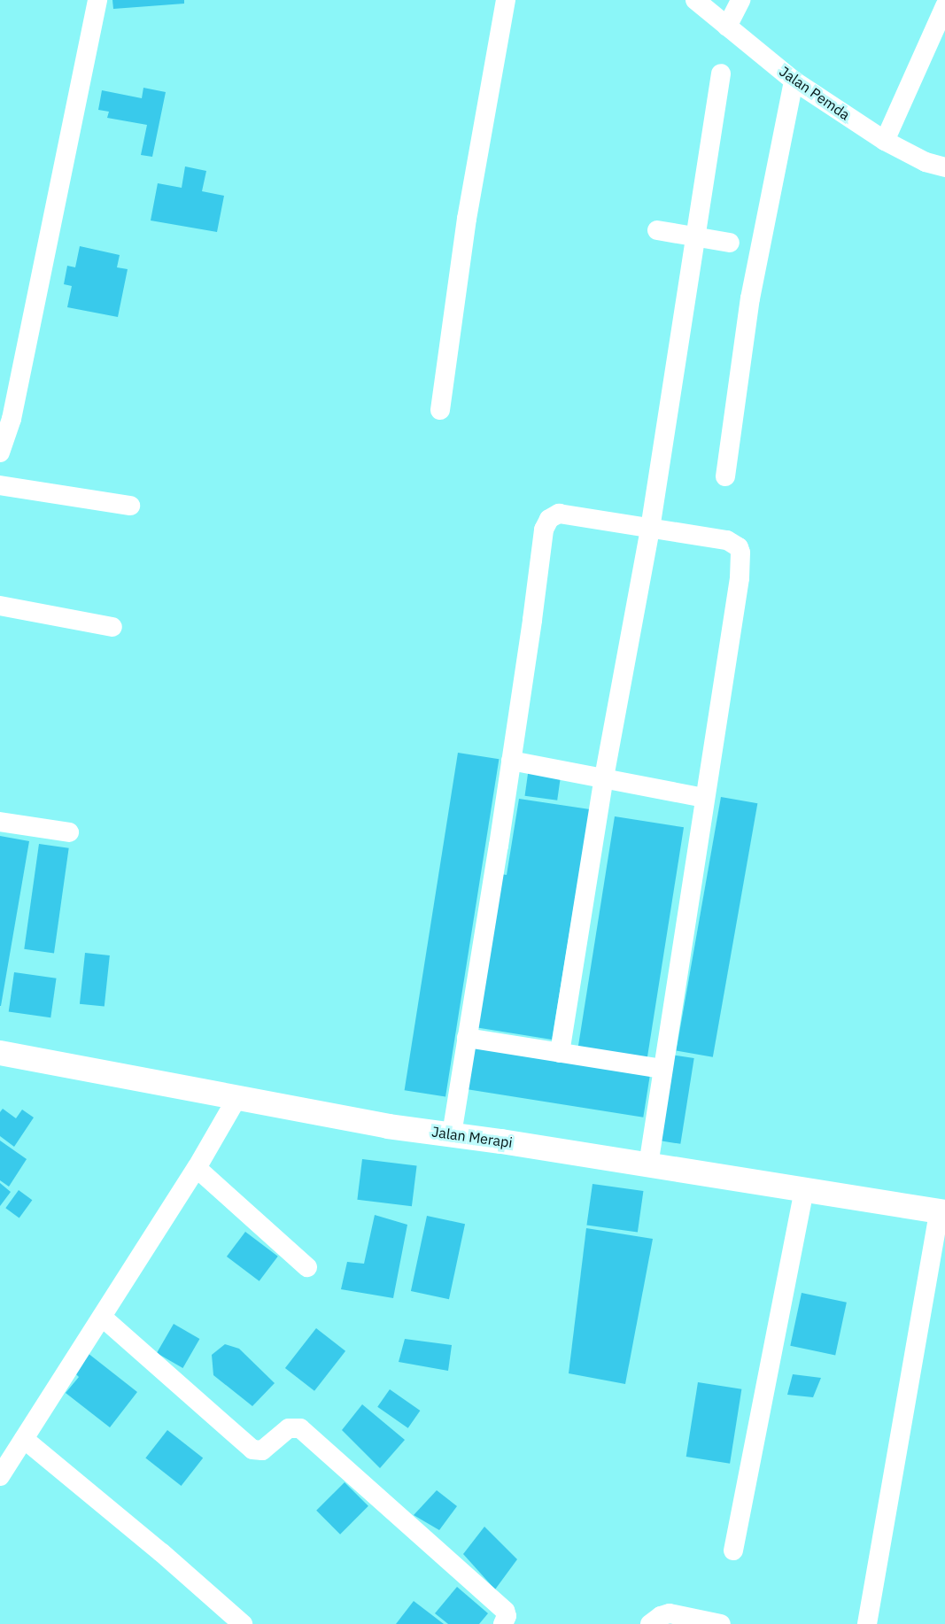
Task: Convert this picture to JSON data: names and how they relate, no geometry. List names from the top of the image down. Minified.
{"streets":{"street":["Jalan Pemda","Jalan Merapi"]}}
